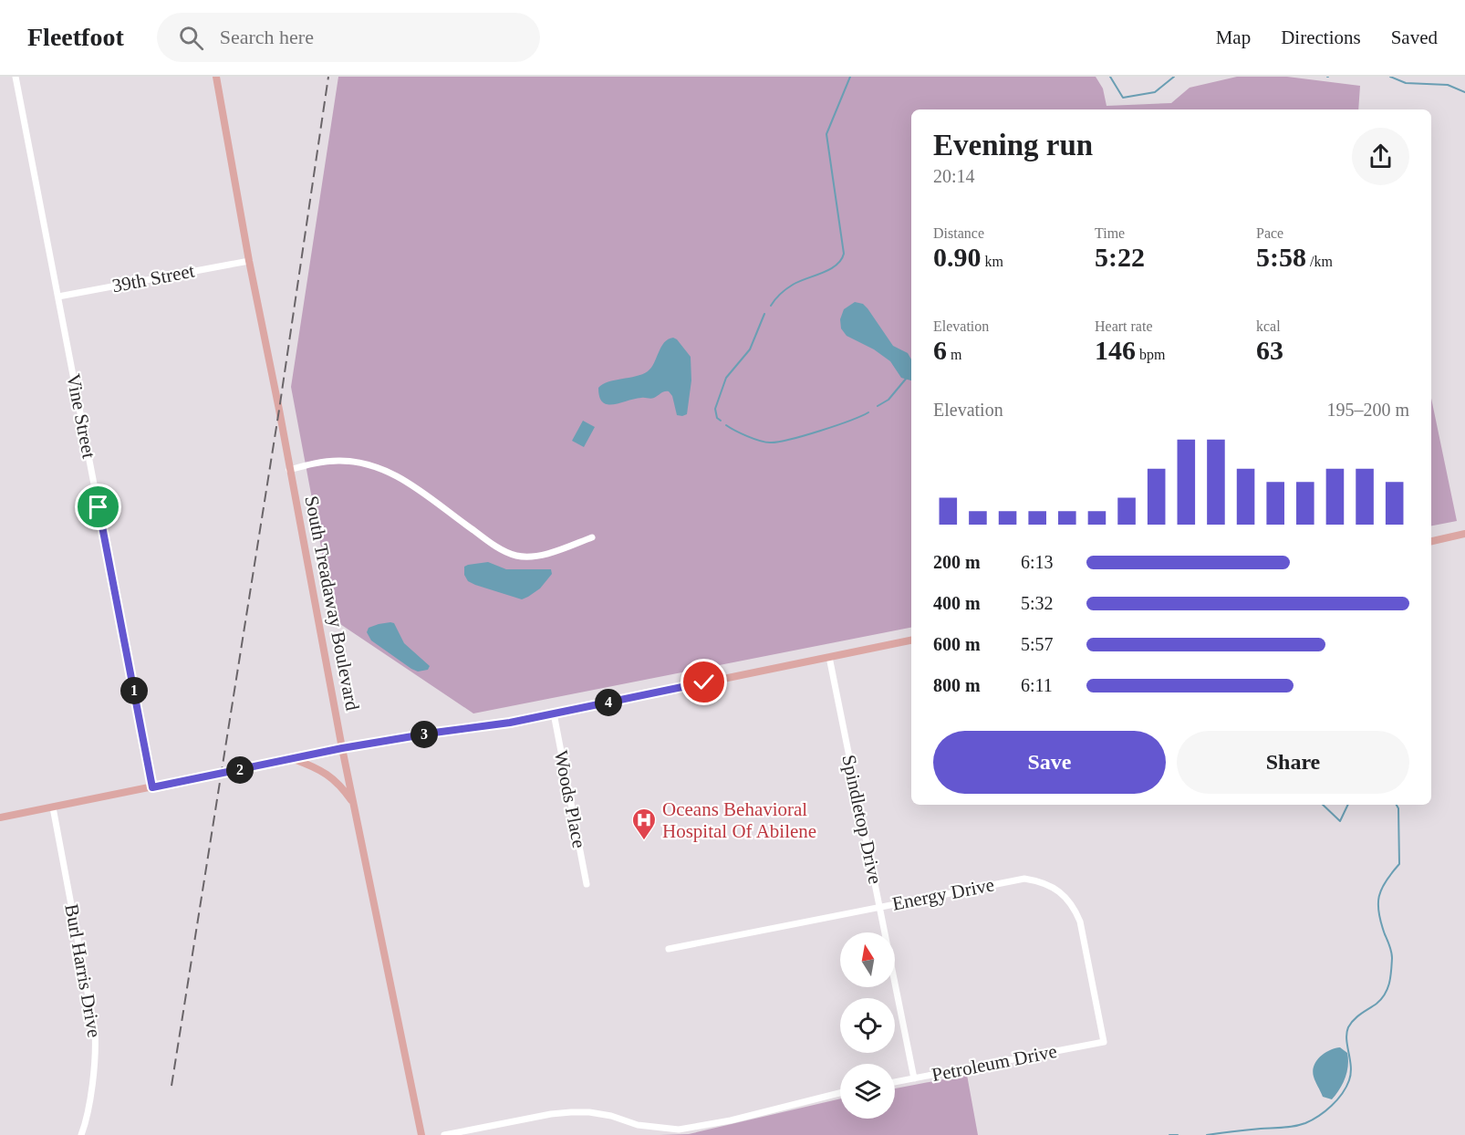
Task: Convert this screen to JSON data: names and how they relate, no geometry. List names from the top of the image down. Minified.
{"streets":{"main road":["South Treadaway Boulevard"],"street":["39th Street","Vine Street","Woods Place","Spindletop Drive","Energy Drive","Burl Harris Drive","Petroleum Drive"]},"crossings":[["39th Street","Vine Street"],["39th Street","South Treadaway Boulevard"],["Spindletop Drive","Energy Drive"],["Spindletop Drive","Petroleum Drive"],["Energy Drive","Petroleum Drive"]],"places":{"hospital":["Oceans Behavioral Hospital Of Abilene"]},"north":"top","page":{"header":"Fleetfoot","search":"Search here","nav":["Map","Directions","Saved"],"heading":["Evening run","20:14"],"stats":[["Distance","0.90 km"],["Time","5:22"],["Pace","5:58 /km"],["Elevation","6 m"],["Heart rate","146 bpm"],["kcal","63"]],"chart":["Elevation","195–200 m"],"list":[{"name":"200 m","note":"6:13"},{"name":"400 m","note":"5:32"},{"name":"600 m","note":"5:57"},{"name":"800 m","note":"6:11"}],"pins":["1","4","3","2"],"buttons":["Save","Share"]}}
